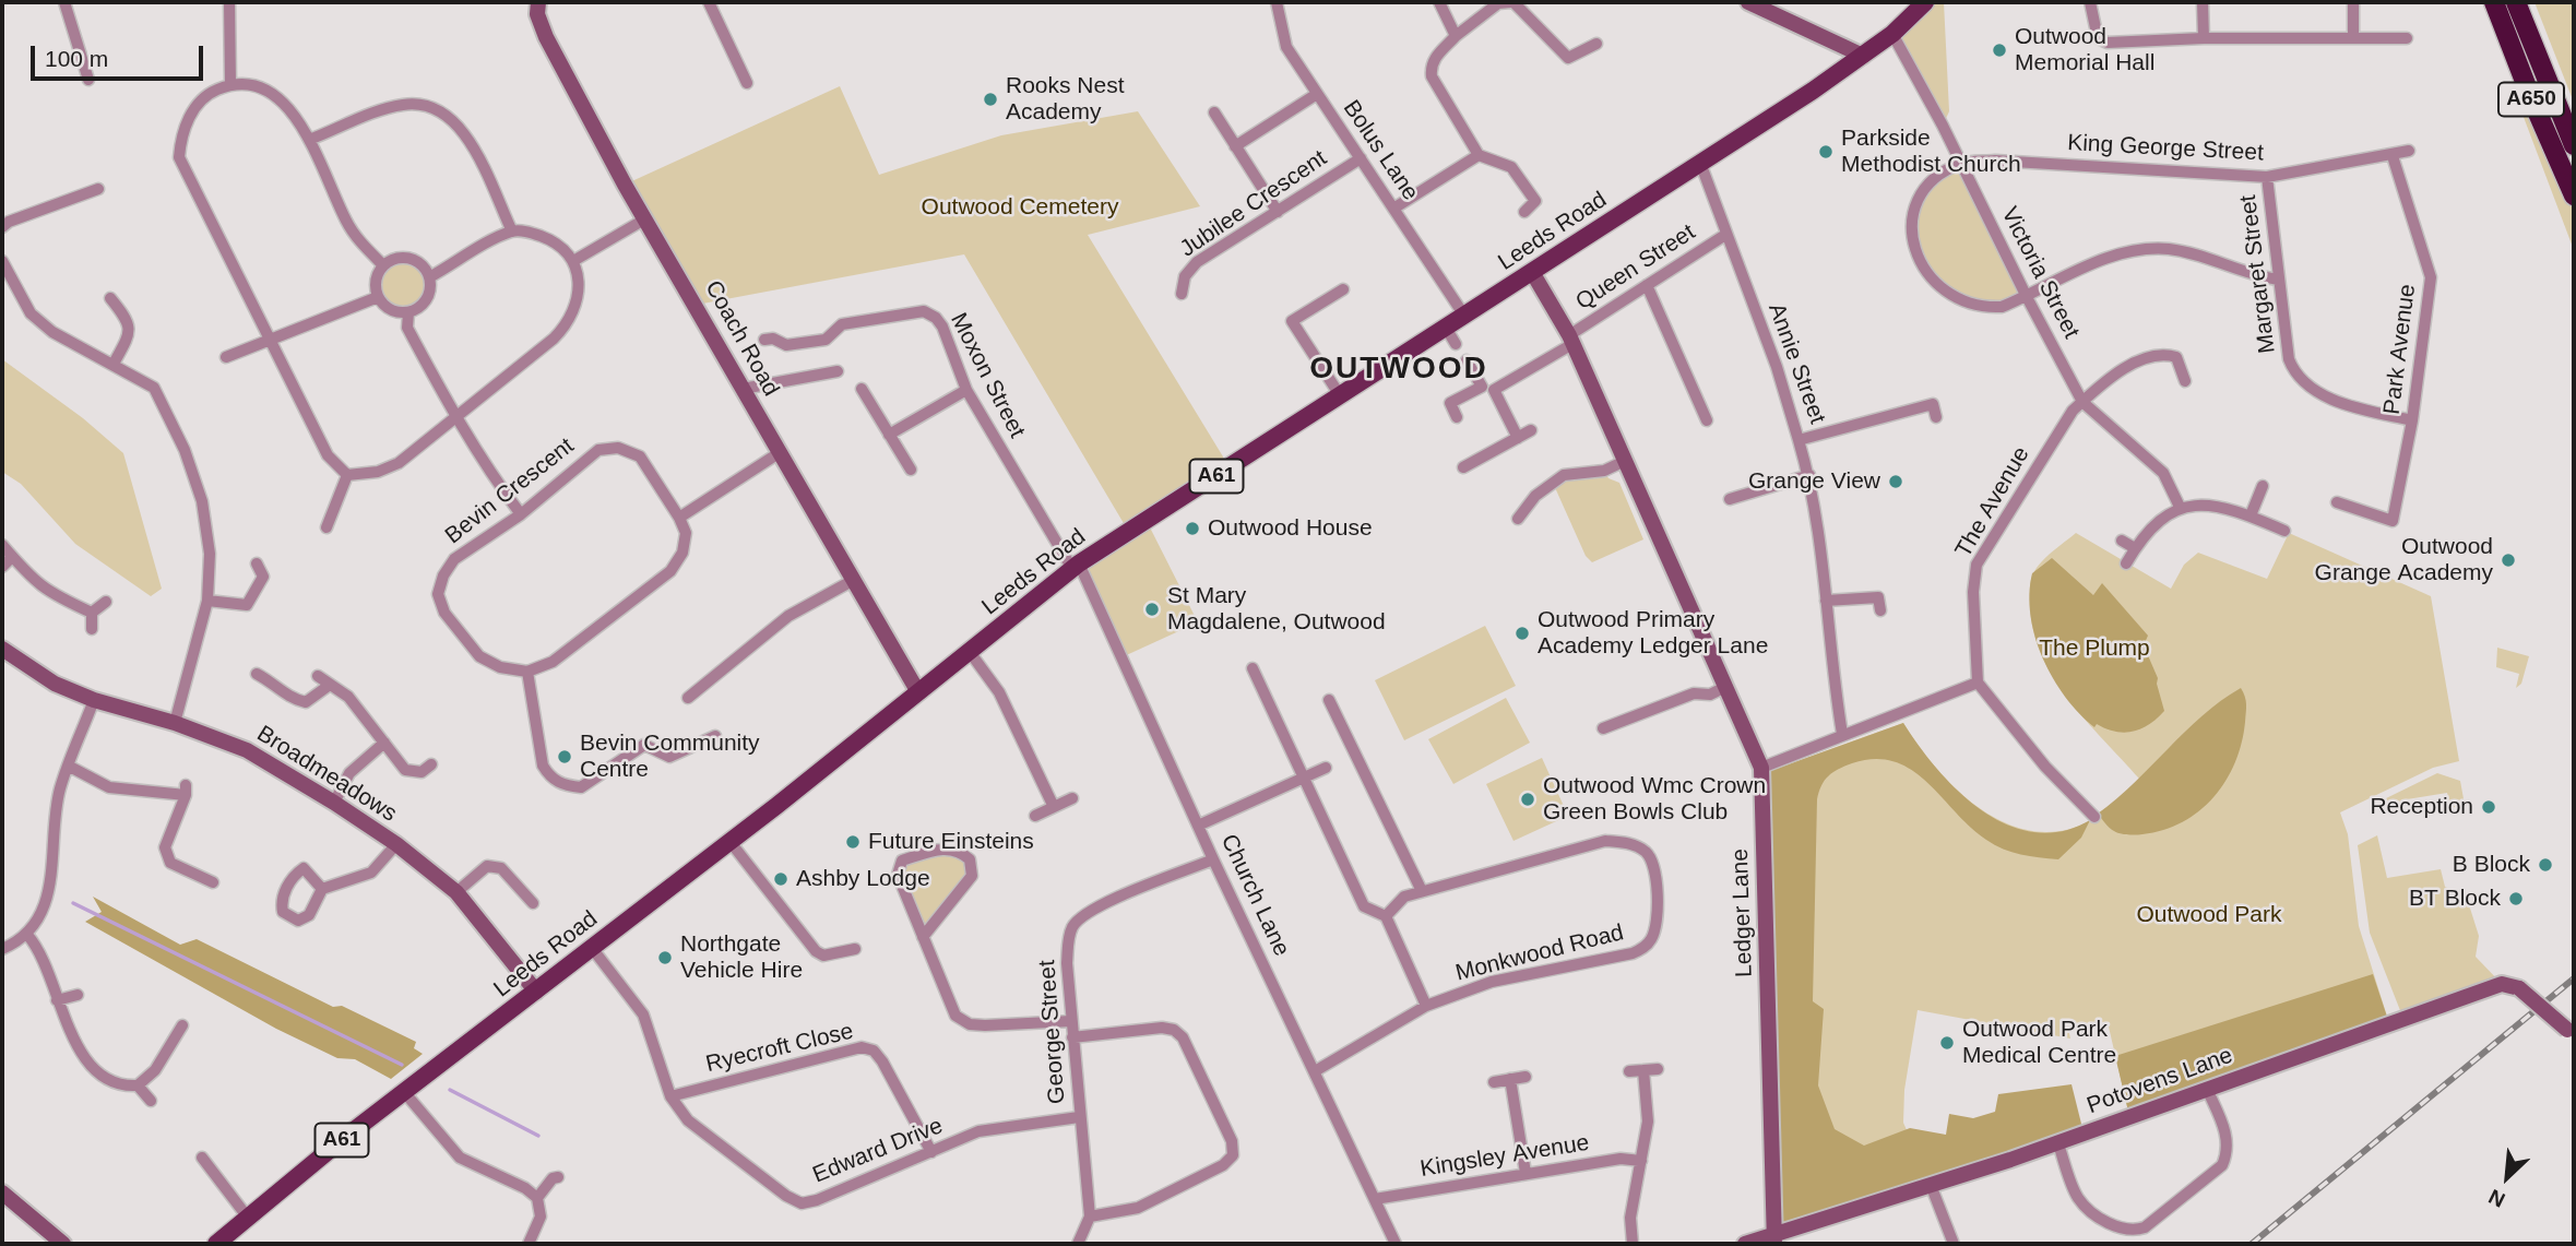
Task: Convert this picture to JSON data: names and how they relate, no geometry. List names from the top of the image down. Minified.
{"streets":{"highway":["A650"],"main road":["Leeds Road","A61"],"street":["King George Street","Bolus Lane","Jubilee Crescent","Queen Street","Victoria Street","Margaret Street","Coach Road","Park Avenue","Annie Street","Moxon Street","Bevin Crescent","The Avenue","Broadmeadows","Church Lane","Ledger Lane","Monkwood Road","George Street","Ryecroft Close","Potovens Lane","Edward Drive","Kingsley Avenue"]},"crossings":[["King George Street","Victoria Street"],["King George Street","Margaret Street"],["King George Street","Park Avenue"],["Bolus Lane","Jubilee Crescent"],["Bolus Lane","Leeds Road"],["Leeds Road","Victoria Street"],["Leeds Road","Coach Road"],["Leeds Road","Annie Street"],["Leeds Road","Moxon Street"],["Leeds Road","Broadmeadows"],["Leeds Road","Church Lane"],["Leeds Road","Ledger Lane"],["Leeds Road","Edward Drive"],["Queen Street","Annie Street"],["Queen Street","Ledger Lane"],["Victoria Street","The Avenue"],["Margaret Street","Park Avenue"],["Moxon Street","Church Lane"],["Church Lane","Monkwood Road"],["Church Lane","George Street"],["Church Lane","Kingsley Avenue"],["Ledger Lane","Potovens Lane"],["George Street","Edward Drive"],["Ryecroft Close","Edward Drive"]],"districts":["OUTWOOD"],"parks":["Outwood Cemetery","The Plump","Outwood Park"],"places":["Outwood Memorial Hall","Rooks Nest Academy","Parkside Methodist Church","Grange View","Outwood House","Outwood Grange Academy","St Mary Magdalene, Outwood","Outwood Primary Academy Ledger Lane","Bevin Community Centre","Outwood Wmc Crown Green Bowls Club","Reception","Future Einsteins","B Block","Ashby Lodge","BT Block","Northgate Vehicle Hire","Outwood Park Medical Centre"],"scale_bar":"100 m","north":"bottom left"}
